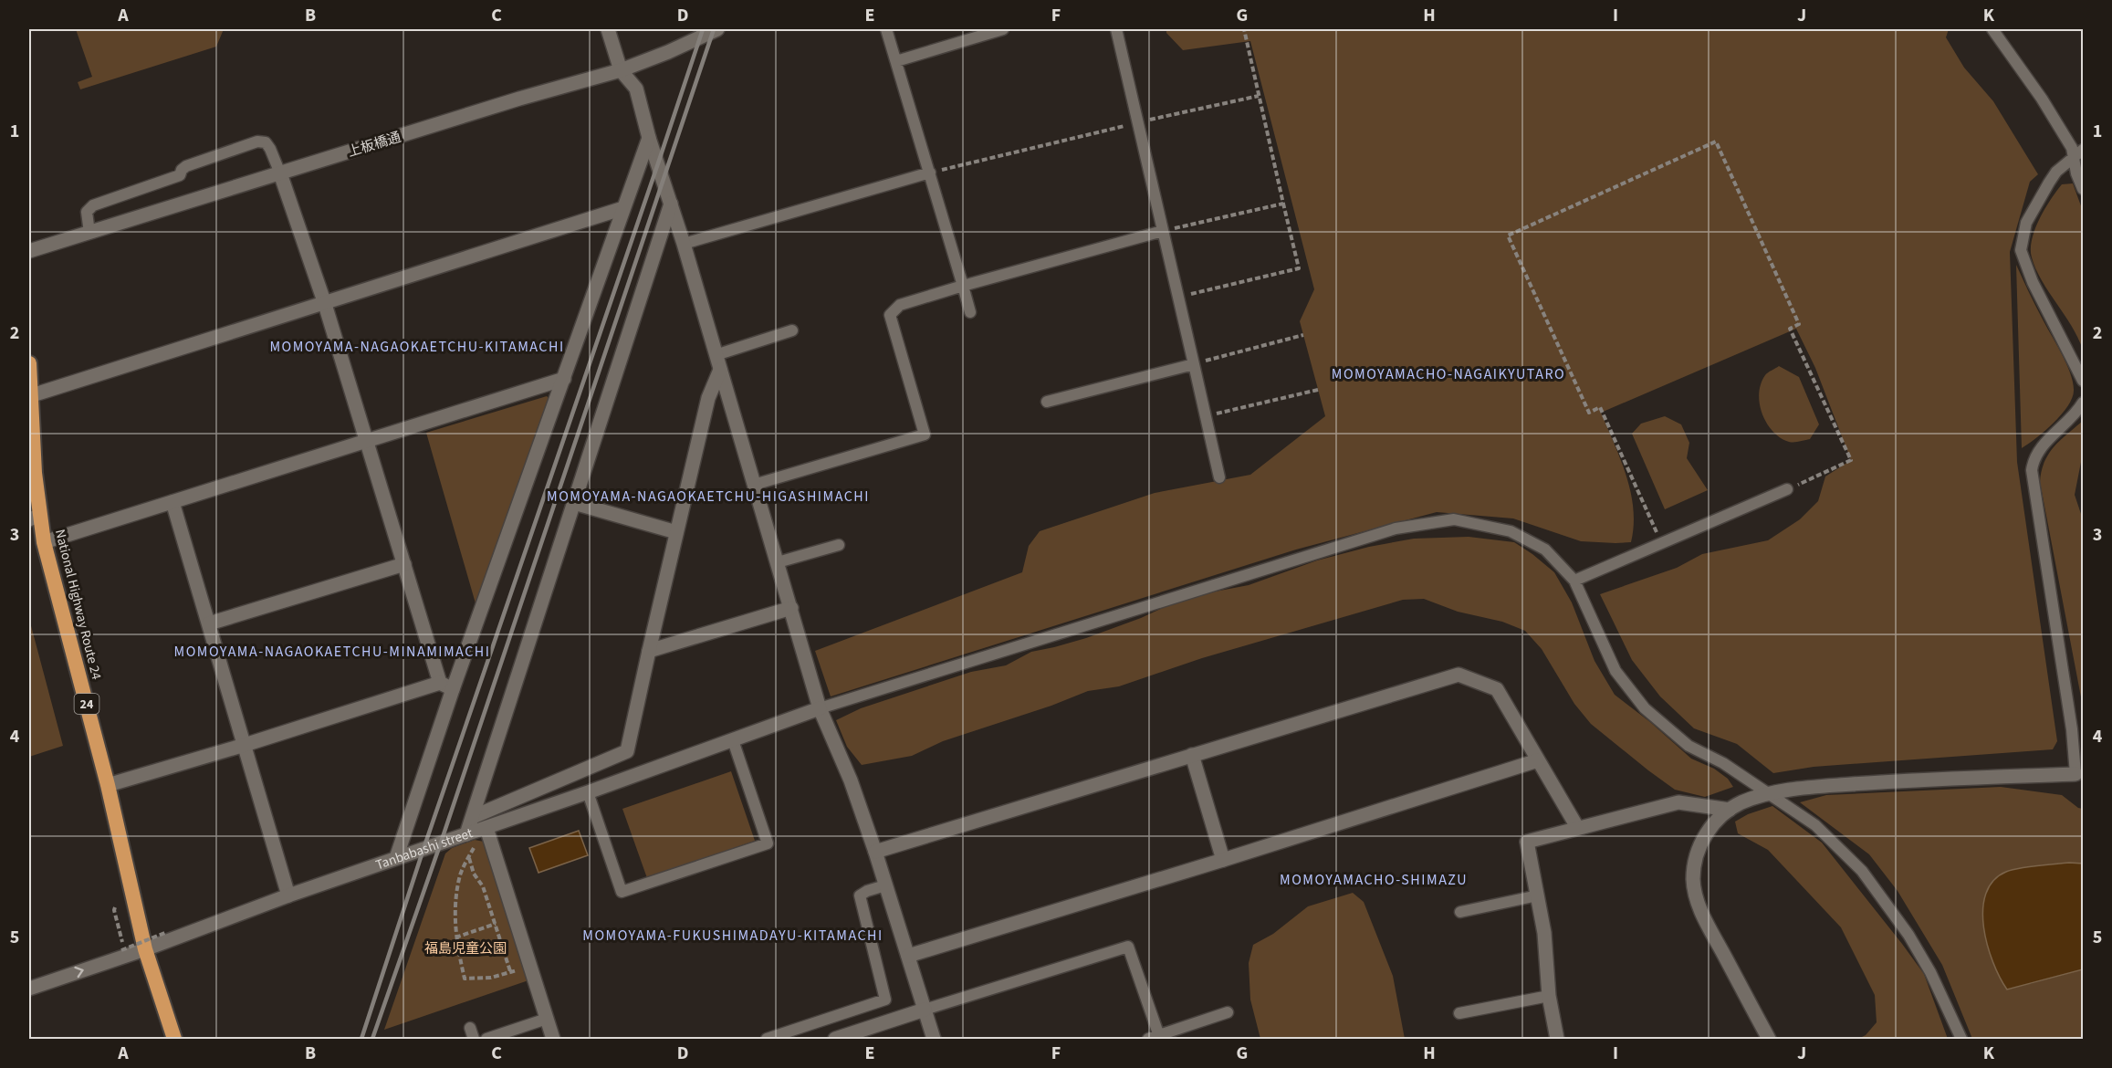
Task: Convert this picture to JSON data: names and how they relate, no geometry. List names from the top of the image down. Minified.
{"streets":{"highway":["National Highway Route 24","24"],"street":["上板橋通","Tanbabashi street"]},"crossings":[["National Highway Route 24","Tanbabashi street"]],"districts":["MOMOYAMA-NAGAOKAETCHU-KITAMACHI","MOMOYAMACHO-NAGAIKYUTARO","MOMOYAMA-NAGAOKAETCHU-HIGASHIMACHI","MOMOYAMA-NAGAOKAETCHU-MINAMIMACHI","MOMOYAMACHO-SHIMAZU","MOMOYAMA-FUKUSHIMADAYU-KITAMACHI"],"parks":["福島児童公園"],"grid":{"columns":["A","B","C","D","E","F","G","H","I","J","K"],"rows":["1","2","3","4","5"]}}
